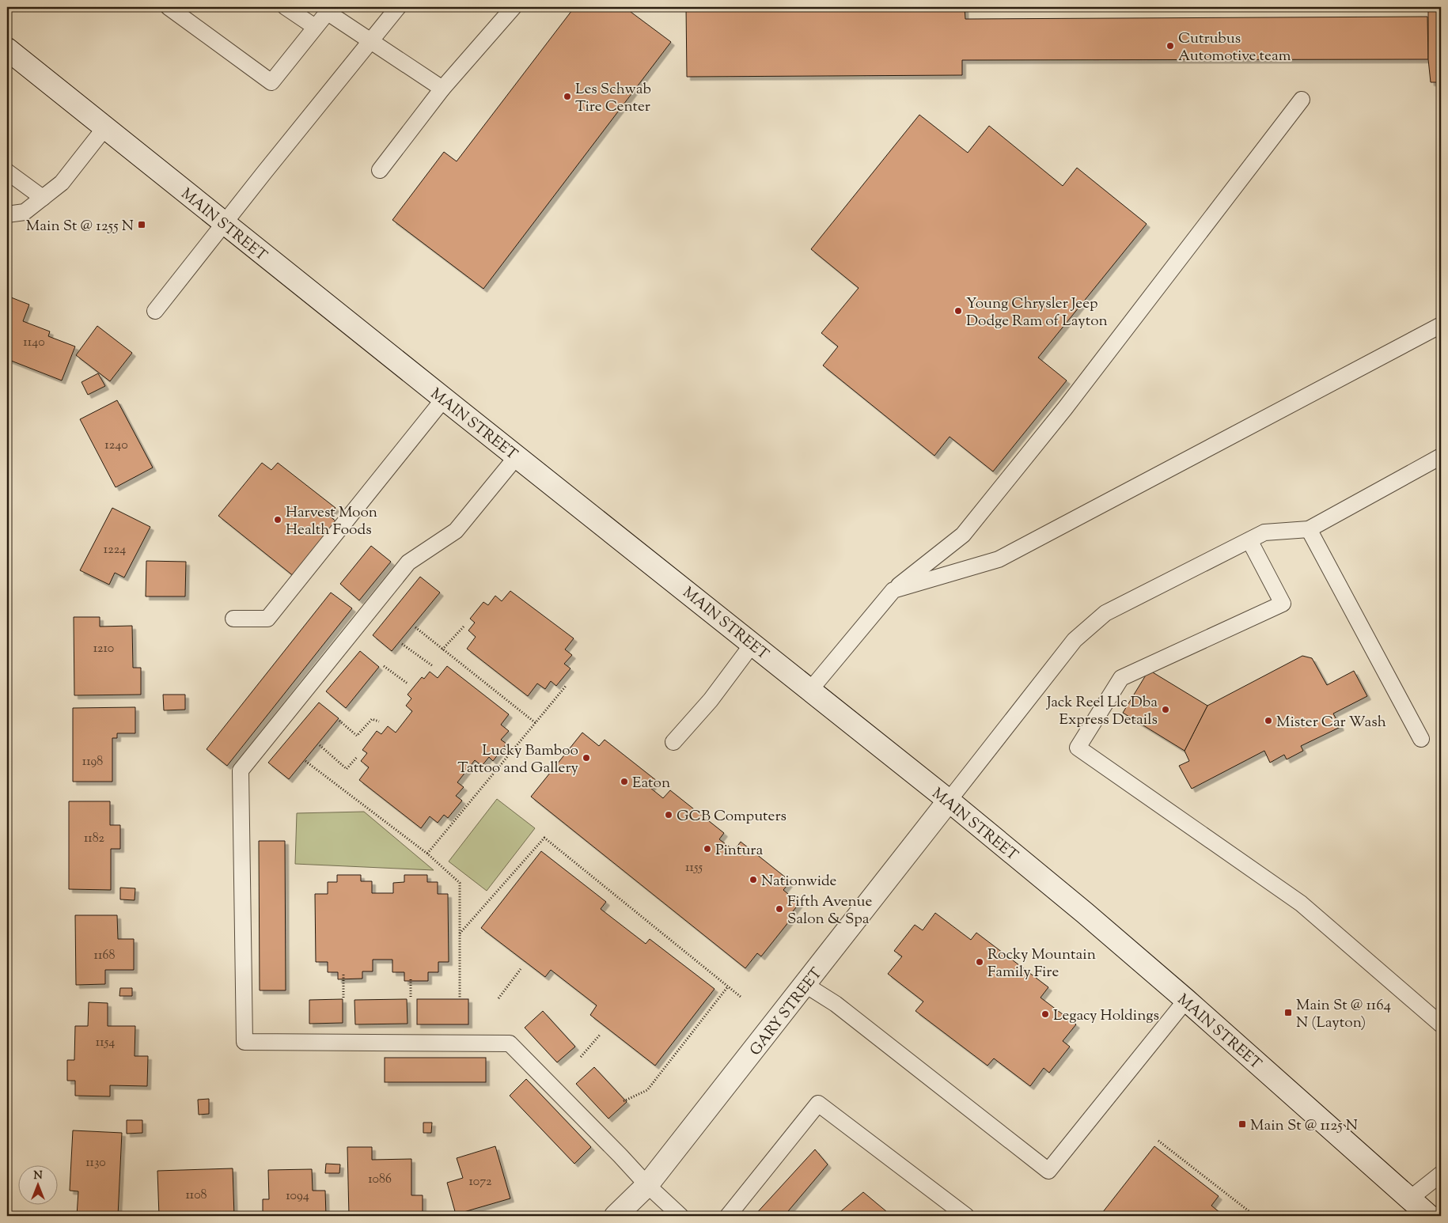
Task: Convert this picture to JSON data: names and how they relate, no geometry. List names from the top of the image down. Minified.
{"streets":{"main road":["MAIN STREET","GARY STREET"]},"crossings":[["MAIN STREET","GARY STREET"]],"places":{"other":["Cutrubus Automotive team","Les Schwab Tire Center","Young Chrysler Jeep Dodge Ram of Layton","Harvest Moon Health Foods","Jack Reel Llc Dba Express Details","Mister Car Wash","Lucky Bamboo Tattoo and Gallery","Eaton","GCB Computers","Pintura","Nationwide","Fifth Avenue Salon & Spa","Rocky Mountain Family Fire","Legacy Holdings"],"transit":["Main St @ 1255 N","Main St @ 1164 N (Layton)","Main St @ 1125 N"]},"house_numbers":["1140","1240","1224","1210","1198","1182","1155","1168","1154","1130","1086","1072","1108","1094"],"north":"top"}
